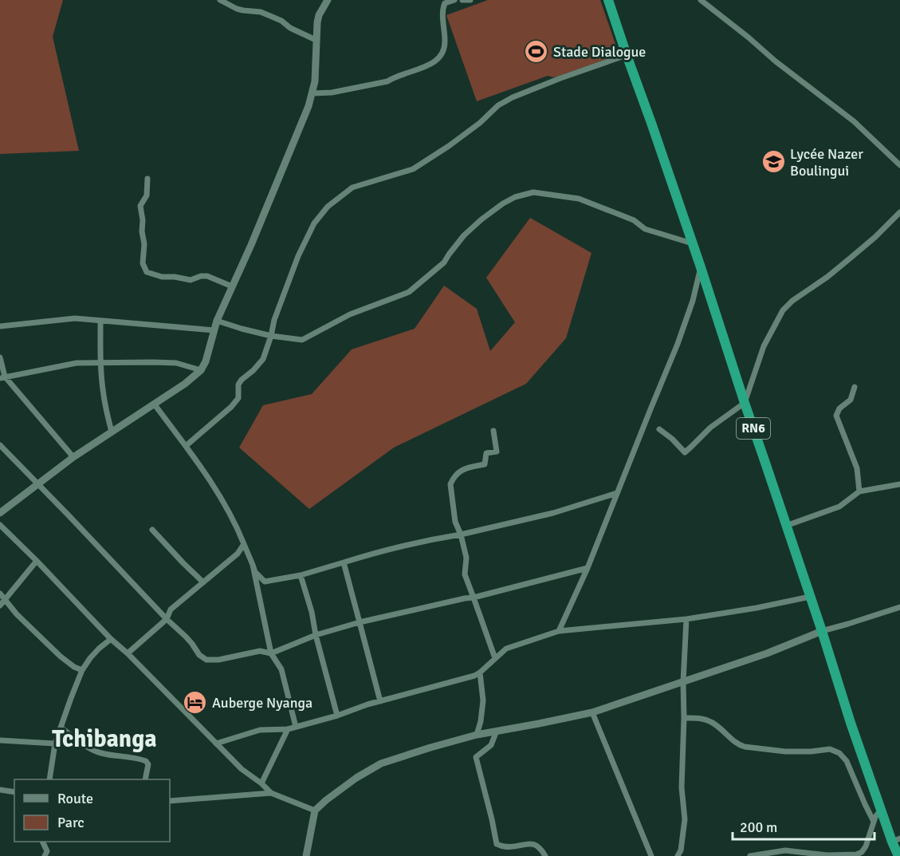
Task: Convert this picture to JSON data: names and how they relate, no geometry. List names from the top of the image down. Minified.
{"streets":{"highway":["RN6"]},"districts":["Tchibanga"],"places":{"sports":["Stade Dialogue"],"school or university":["Lycée Nazer Boulingui"],"hotel":["Auberge Nyanga"]},"legend":["Route","Parc"],"scale_bar":"200 m"}
